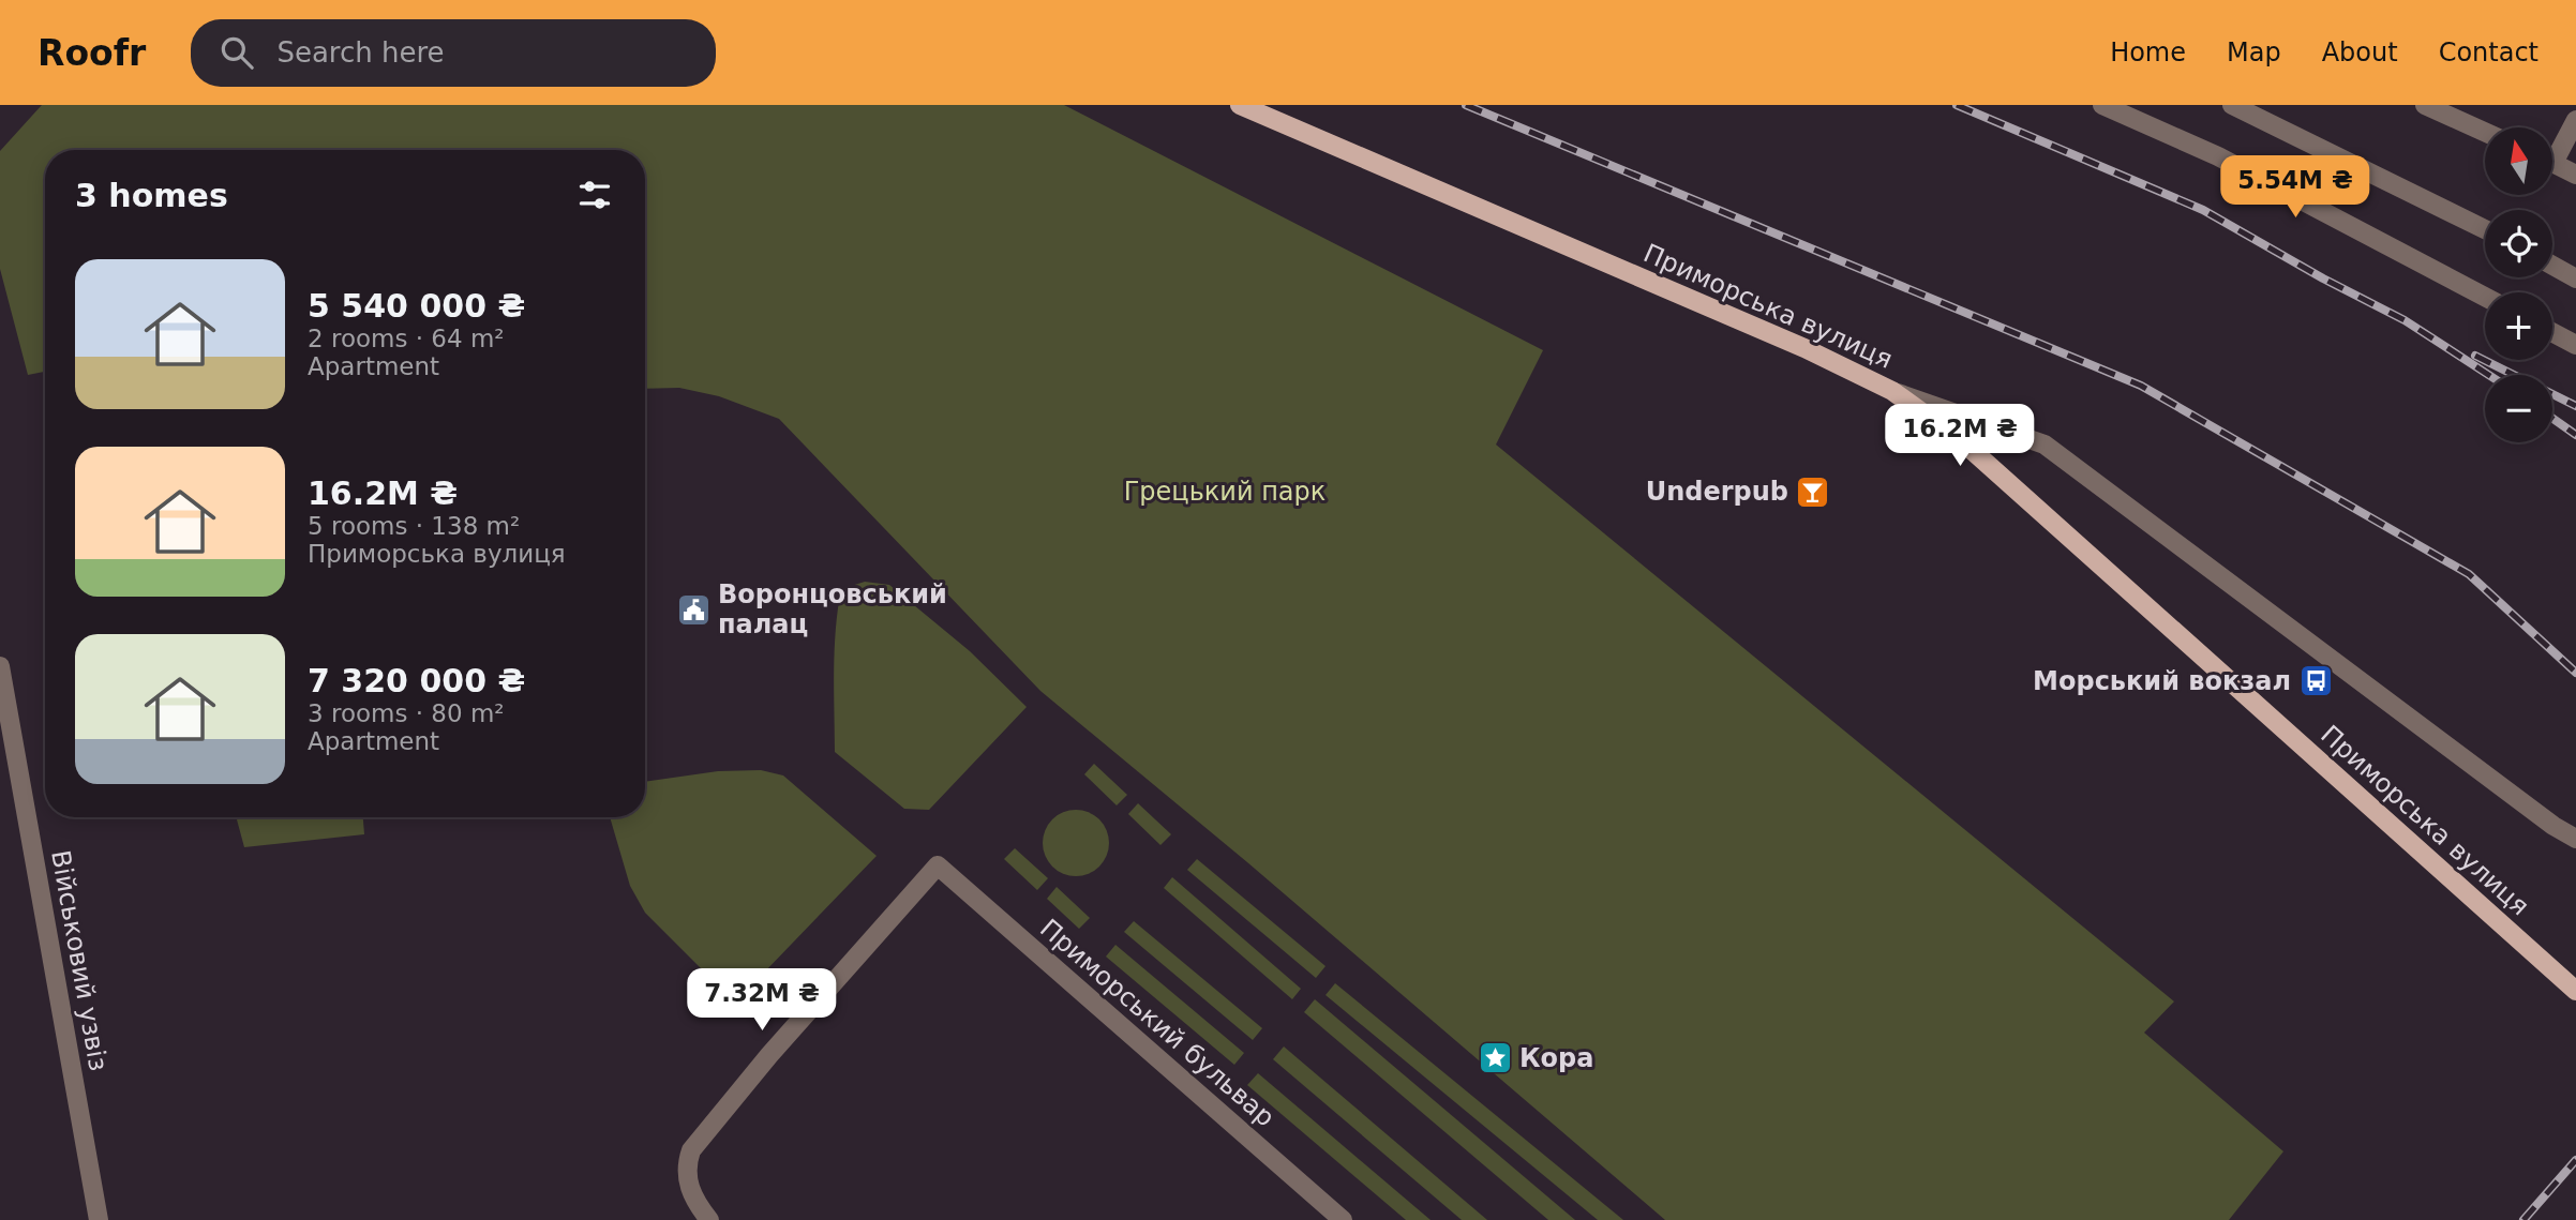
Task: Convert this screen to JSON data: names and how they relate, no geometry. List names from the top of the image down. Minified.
{"streets":{"main road":["Приморська вулиця"],"street":["Військовий узвіз","Приморський бульвар"]},"parks":["Грецький парк"],"places":{"bar":["Underpub"],"public building":["Воронцовський палац"],"bus stop":["Морський вокзал"],"place":["Кора"]},"north":"top","page":{"header":"Roofr","search":"Search here","nav":["Home","Map","About","Contact"],"map_buttons":["+","−"],"heading":"3 homes","price":["5.54M ₴","16.2M ₴","7.32M ₴"],"list":[{"name":"5 540 000 ₴","note":"2 rooms · 64 m² · Apartment"},{"name":"16.2M ₴","note":"5 rooms · 138 m² · Приморська вулиця"},{"name":"7 320 000 ₴","note":"3 rooms · 80 m² · Apartment"}]}}
